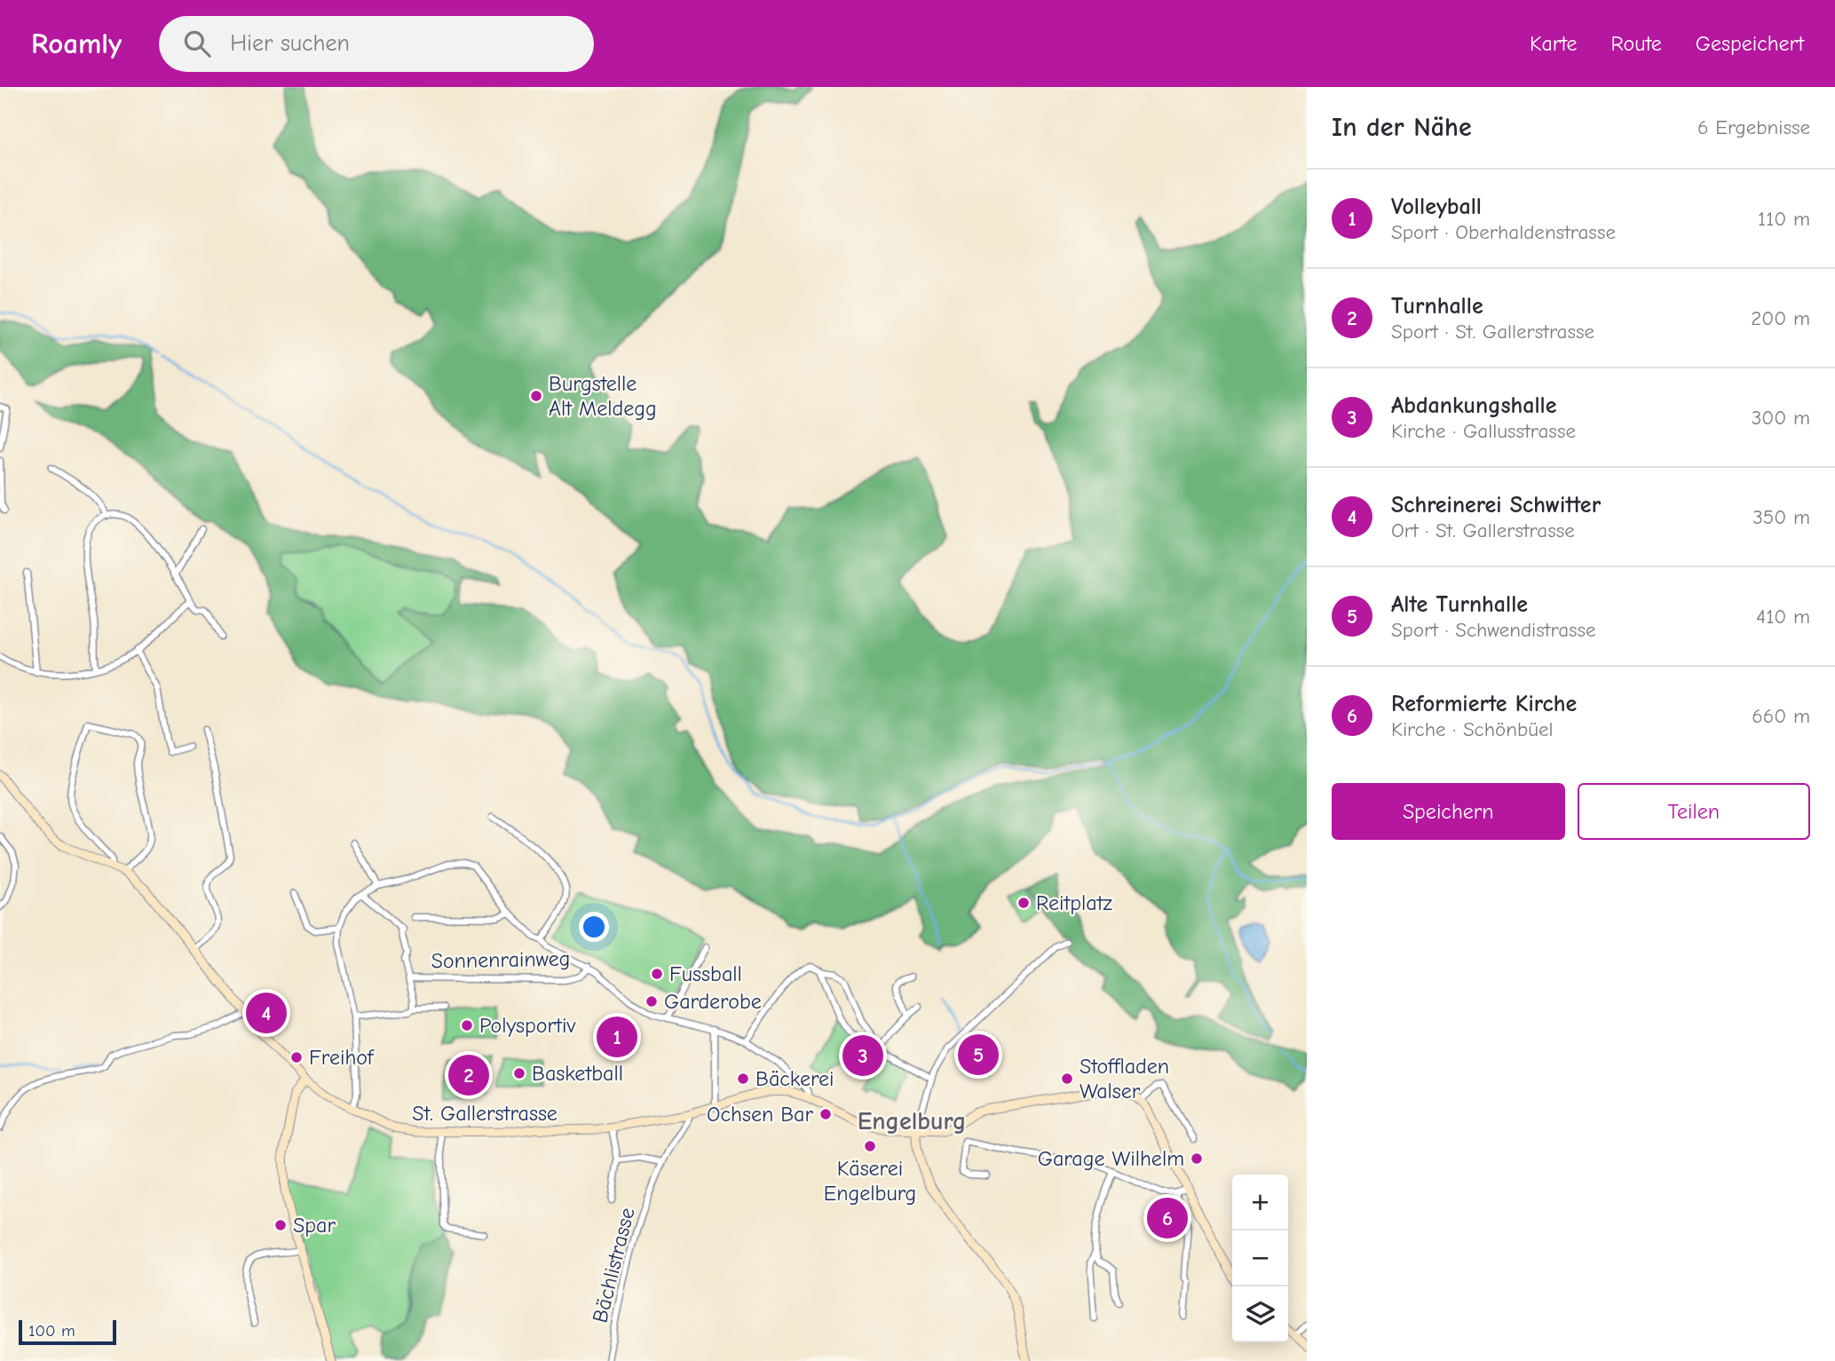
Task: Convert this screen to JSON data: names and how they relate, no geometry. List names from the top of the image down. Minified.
{"streets":{"street":["Sonnenrainweg","St. Gallerstrasse","Bächlistrasse"]},"crossings":[["St. Gallerstrasse","Bächlistrasse"]],"districts":["Engelburg"],"places":["Burgstelle Alt Meldegg","Reitplatz","Fussball","Garderobe","Polysportiv","Freihof","Basketball","Bäckerei","Stoffladen Walser","Ochsen Bar","Käserei Engelburg","Garage Wilhelm","Spar"],"scale_bar":"100 m","page":{"header":"Roamly","search":"Hier suchen","nav":["Karte","Route","Gespeichert"],"heading":["In der Nähe","6 Ergebnisse"],"list":[{"mark":"1","name":"Volleyball","note":"Sport · Oberhaldenstrasse","value":"110 m"},{"mark":"2","name":"Turnhalle","note":"Sport · St. Gallerstrasse","value":"200 m"},{"mark":"3","name":"Abdankungshalle","note":"Kirche · Gallusstrasse","value":"300 m"},{"mark":"4","name":"Schreinerei Schwitter","note":"Ort · St. Gallerstrasse","value":"350 m"},{"mark":"5","name":"Alte Turnhalle","note":"Sport · Schwendistrasse","value":"410 m"},{"mark":"6","name":"Reformierte Kirche","note":"Kirche · Schönbüel","value":"660 m"}],"buttons":["Speichern","Teilen"],"pins":["4","1","5","3","2","6"],"map_buttons":["+","−"],"scale":"100 m"}}
